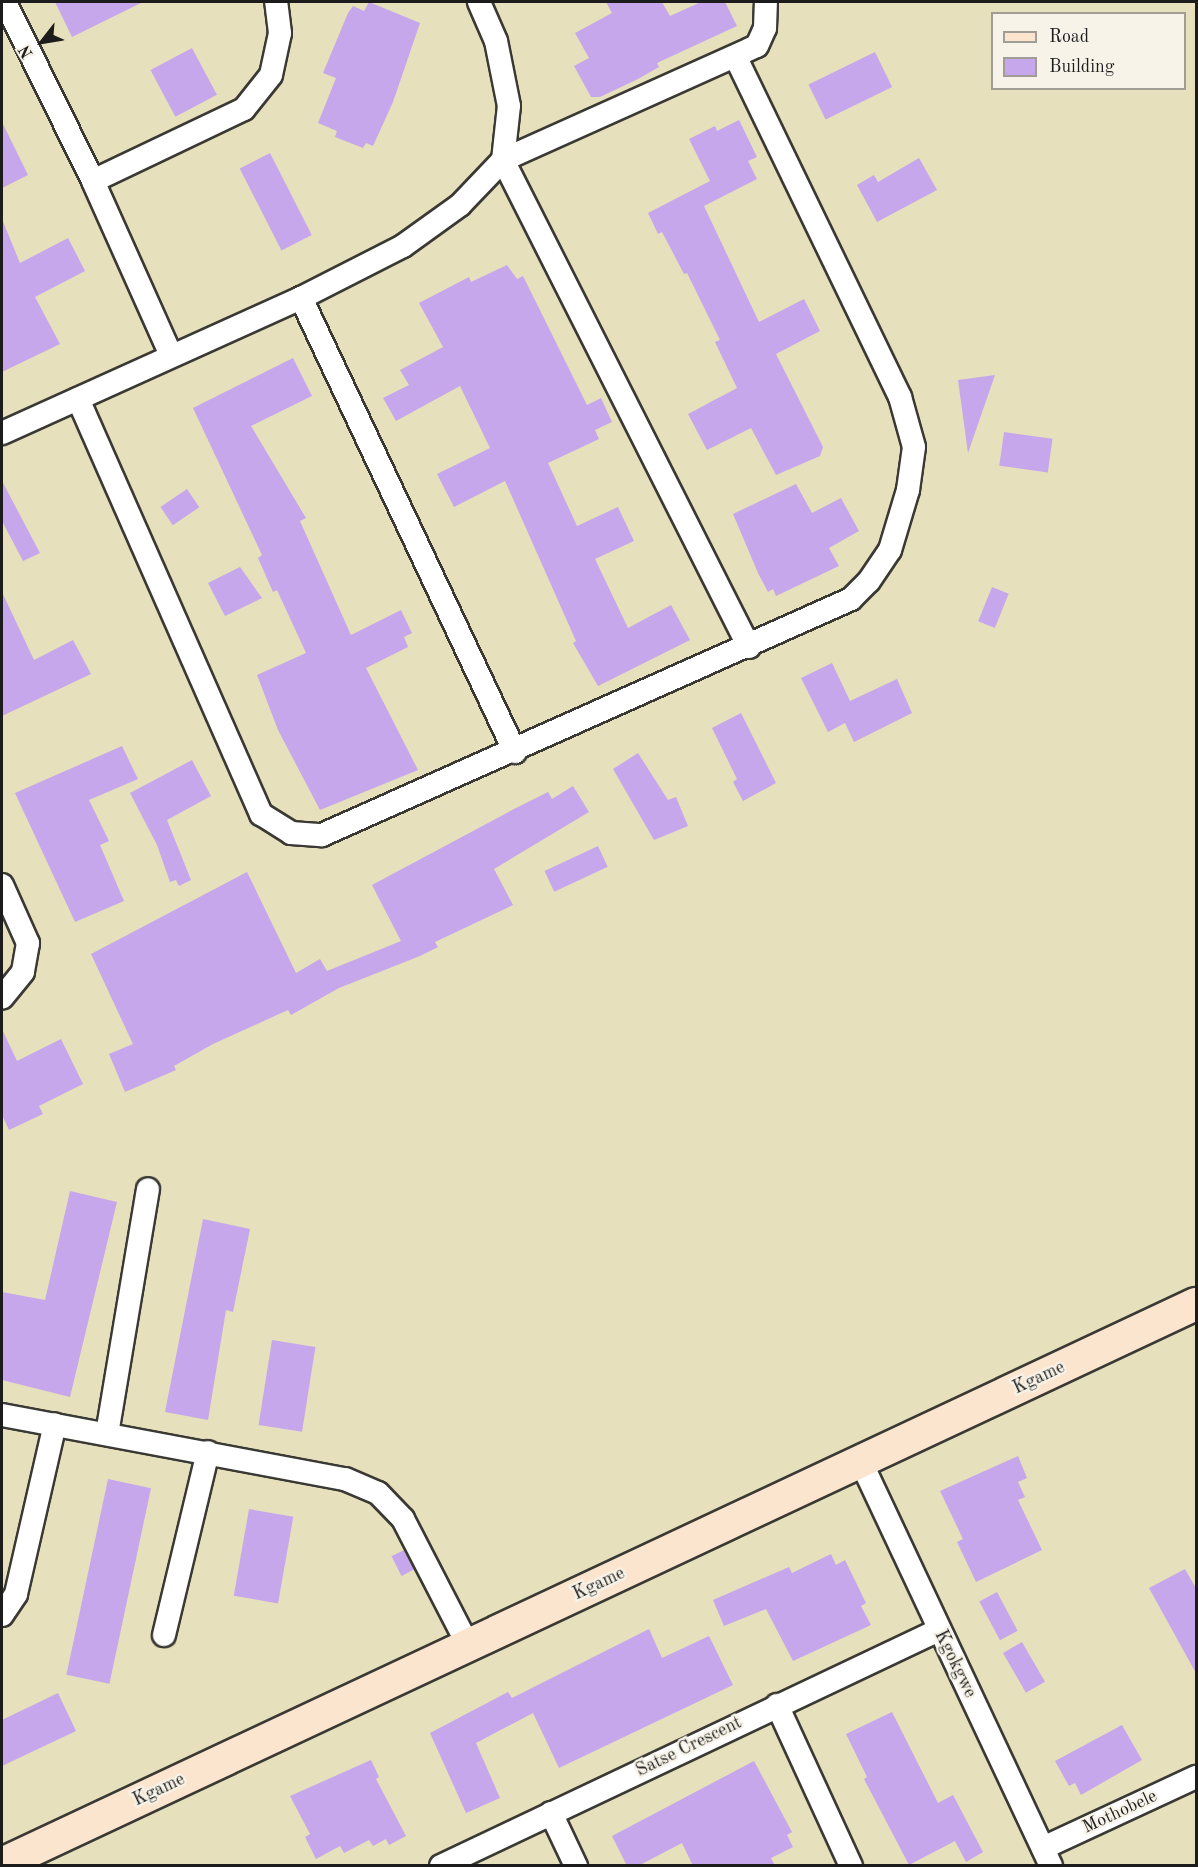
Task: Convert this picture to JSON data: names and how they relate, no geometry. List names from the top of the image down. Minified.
{"streets":{"street":["Kgame","Kgokgwe","Satse Crescent","Mothobele"]},"crossings":[["Kgame","Kgokgwe"],["Kgokgwe","Satse Crescent"],["Kgokgwe","Mothobele"]],"legend":["Road","Building"],"north":"bottom left"}
